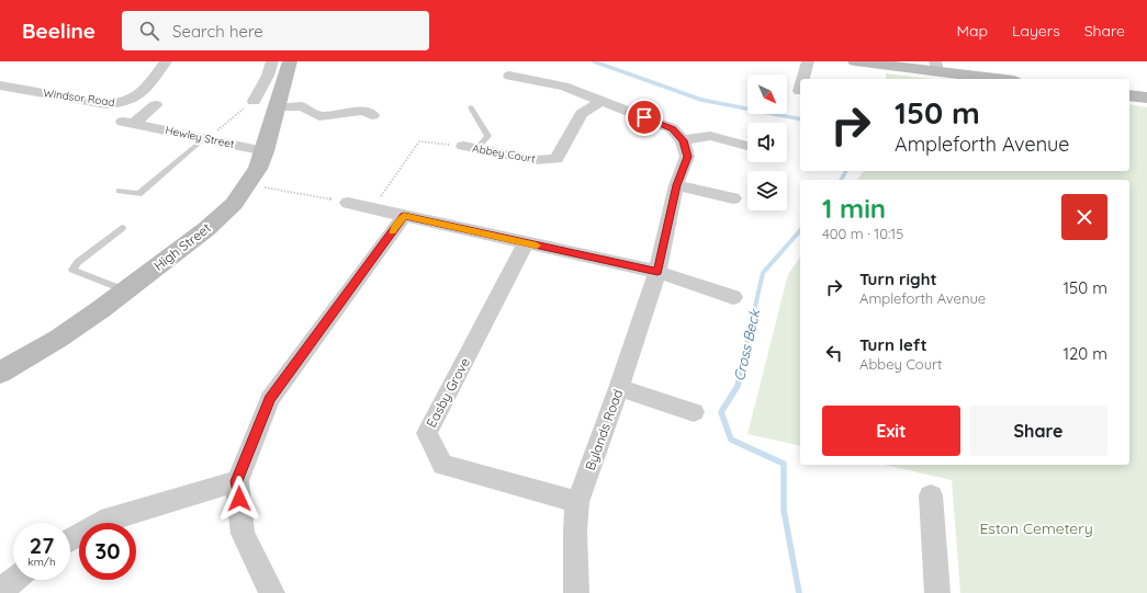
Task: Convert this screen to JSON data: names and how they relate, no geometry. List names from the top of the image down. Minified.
{"streets":{"main road":["High Street"],"street":["Windsor Road","Hewley Street","Abbey Court","Easby Grove","Bylands Road"]},"crossings":[["Hewley Street","High Street"],["Easby Grove","Bylands Road"]],"water":["Cross Beck"],"parks":["Eston Cemetery"],"north":"bottom right","page":{"header":"Beeline","search":"Search here","nav":["Map","Layers","Share"],"turn":["150 m","Ampleforth Avenue"],"heading":["1 min","400 m · 10:15"],"list":[{"name":"Turn right","note":"Ampleforth Avenue","value":"150 m"},{"name":"Turn left","note":"Abbey Court","value":"120 m"}],"buttons":["Exit","Share"],"speed":"27 km/h","limit":"30"}}
